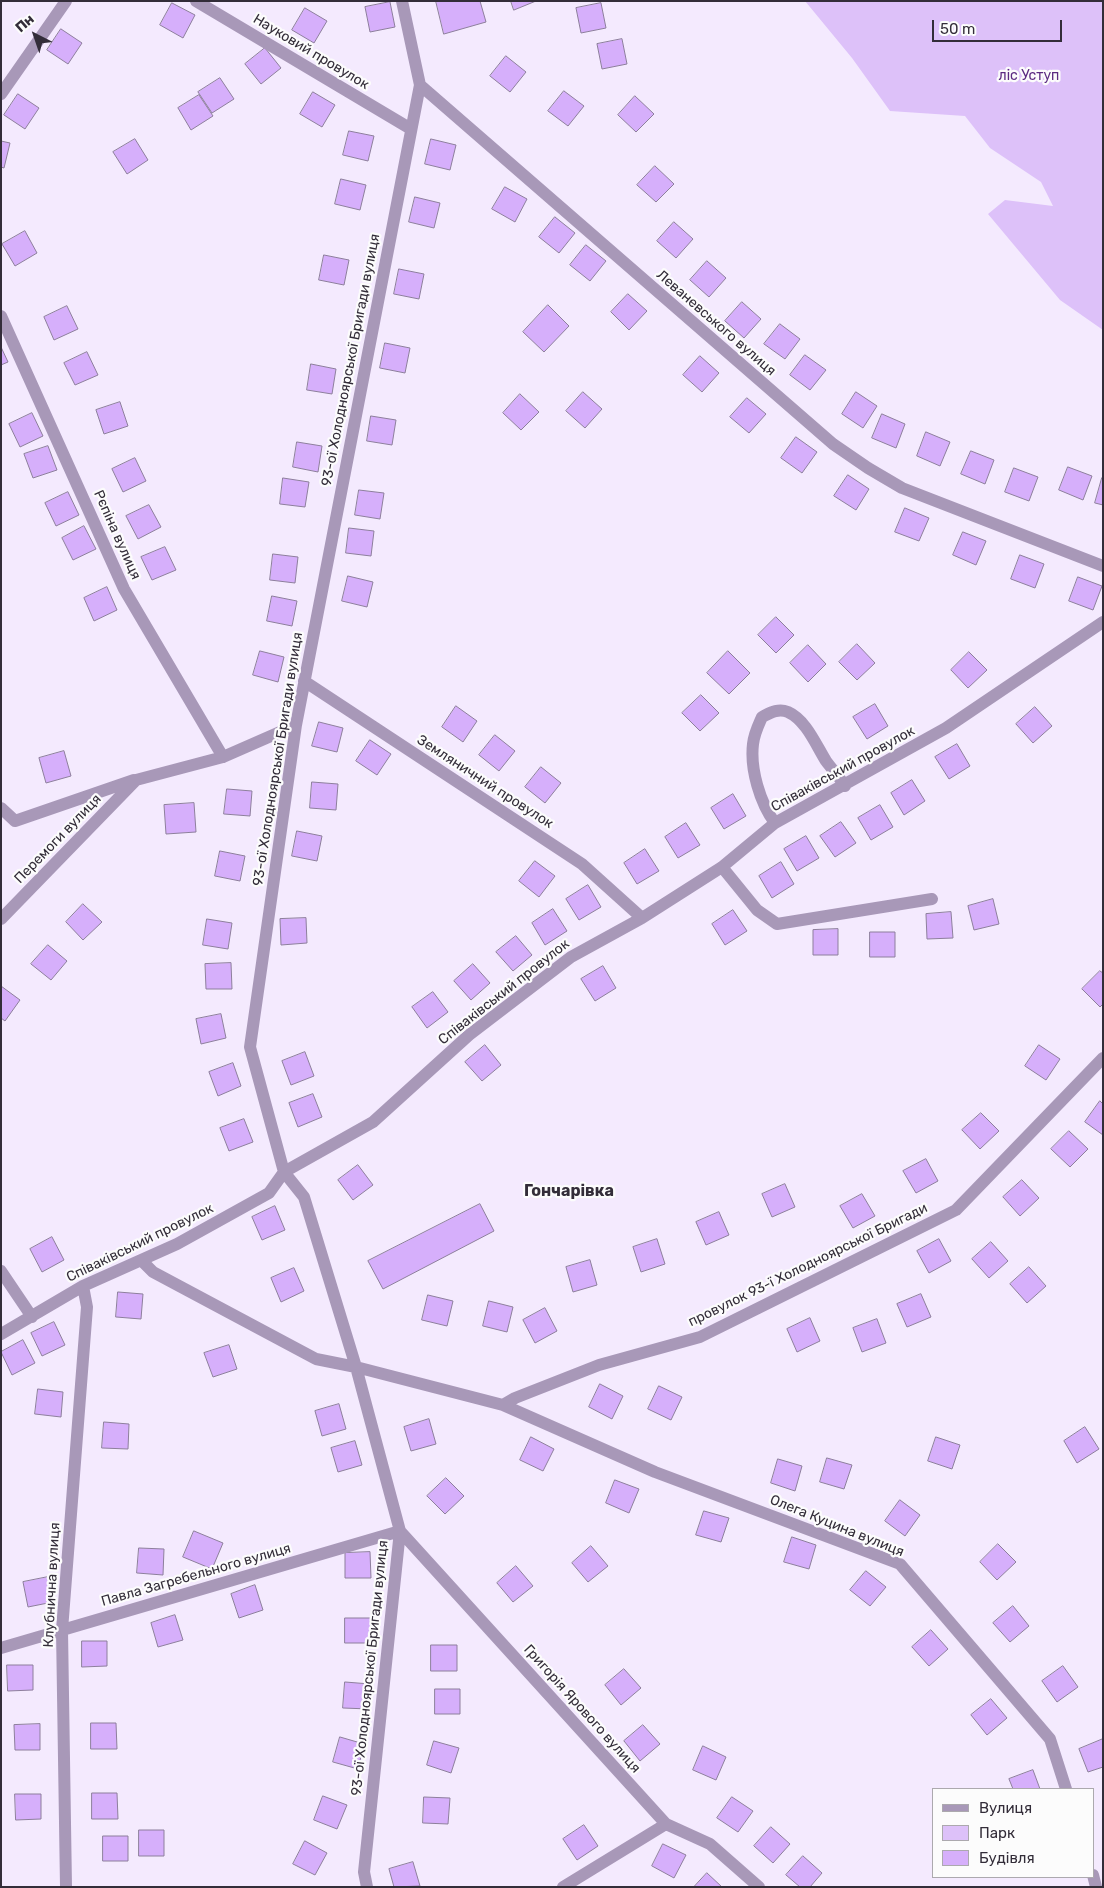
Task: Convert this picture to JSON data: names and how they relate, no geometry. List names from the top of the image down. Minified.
{"streets":{"street":["Науковий провулок","Леваневського вулиця","93-ої Холодноярської Бригади вулиця","Рєпіна вулиця","Співаківський провулок","Земляничний провулок","Перемоги вулиця","провулок 93-ї Холодноярської Бригади","Олега Куцина вулиця","Павла Загребельного вулиця","Клубнична вулиця","Григорія Ярового вулиця"]},"crossings":[["Науковий провулок","93-ої Холодноярської Бригади вулиця"],["Леваневського вулиця","93-ої Холодноярської Бригади вулиця"],["93-ої Холодноярської Бригади вулиця","Співаківський провулок"],["93-ої Холодноярської Бригади вулиця","Земляничний провулок"],["93-ої Холодноярської Бригади вулиця","Перемоги вулиця"],["93-ої Холодноярської Бригади вулиця","Павла Загребельного вулиця"],["93-ої Холодноярської Бригади вулиця","Григорія Ярового вулиця"],["Рєпіна вулиця","Перемоги вулиця"],["Співаківський провулок","Земляничний провулок"],["Співаківський провулок","Клубнична вулиця"],["провулок 93-ї Холодноярської Бригади","Олега Куцина вулиця"],["Павла Загребельного вулиця","Клубнична вулиця"],["Павла Загребельного вулиця","Григорія Ярового вулиця"]],"districts":["Гончарівка"],"parks":["ліс Уступ"],"legend":["Вулиця","Парк","Будівля"],"scale_bar":"50 m","north":"top left"}
